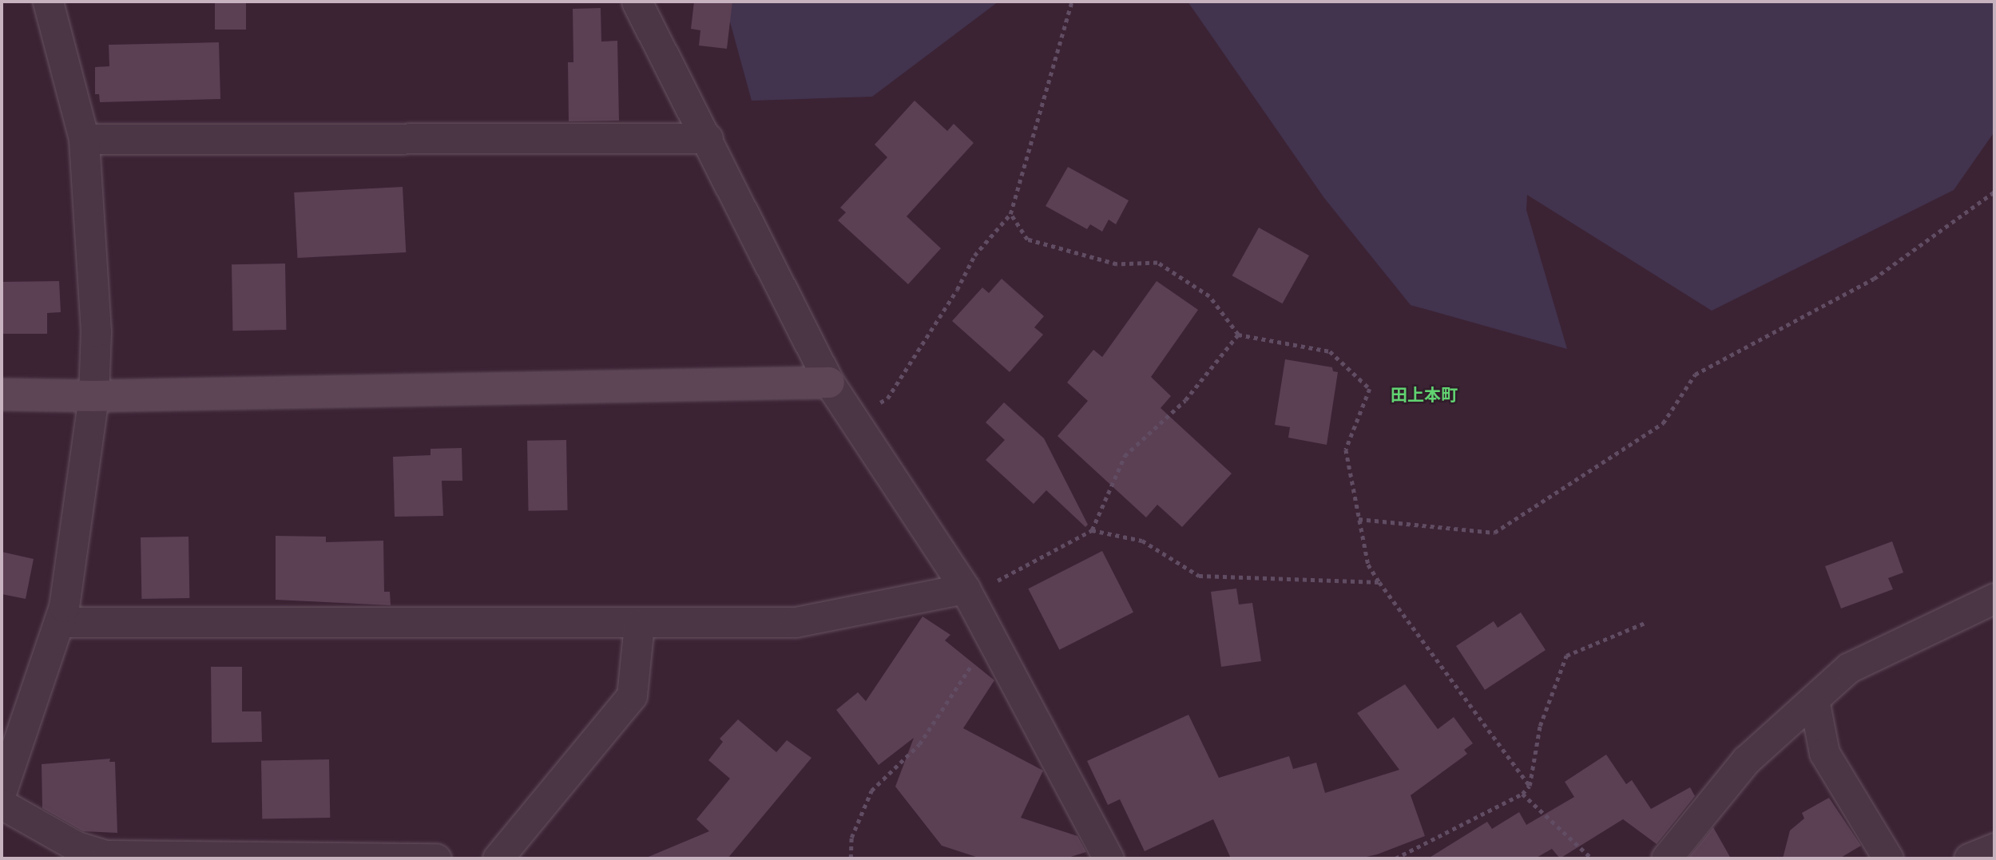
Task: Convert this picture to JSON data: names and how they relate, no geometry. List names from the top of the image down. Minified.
{"districts":["田上本町"]}
